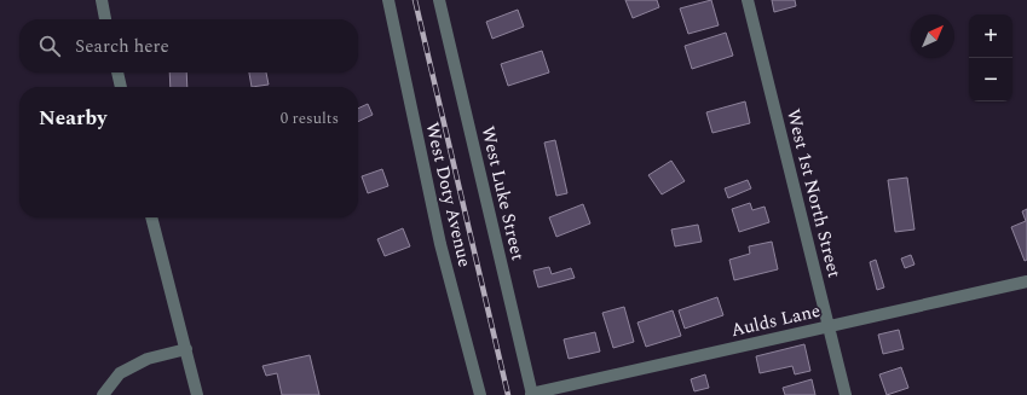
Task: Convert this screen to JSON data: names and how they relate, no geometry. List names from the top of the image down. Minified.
{"streets":{"street":["West Luke Street","West 1st North Street","West Doty Avenue","Aulds Lane"]},"crossings":[["West Luke Street","Aulds Lane"],["West 1st North Street","Aulds Lane"]],"north":"top right","page":{"map_buttons":["+","−"],"search":"Search here","heading":["Nearby","0 results"]}}
